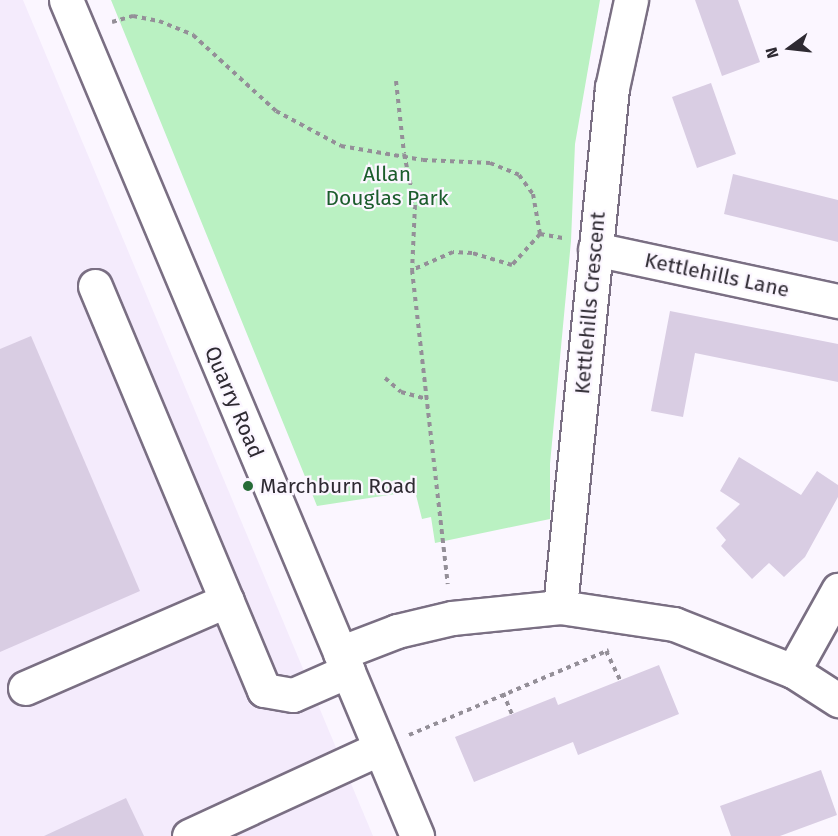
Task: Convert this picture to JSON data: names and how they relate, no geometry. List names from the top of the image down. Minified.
{"streets":{"street":["Kettlehills Lane","Kettlehills Crescent","Quarry Road"]},"crossings":[["Kettlehills Lane","Kettlehills Crescent"]],"parks":["Allan Douglas Park"],"places":["Marchburn Road"],"north":"left"}
